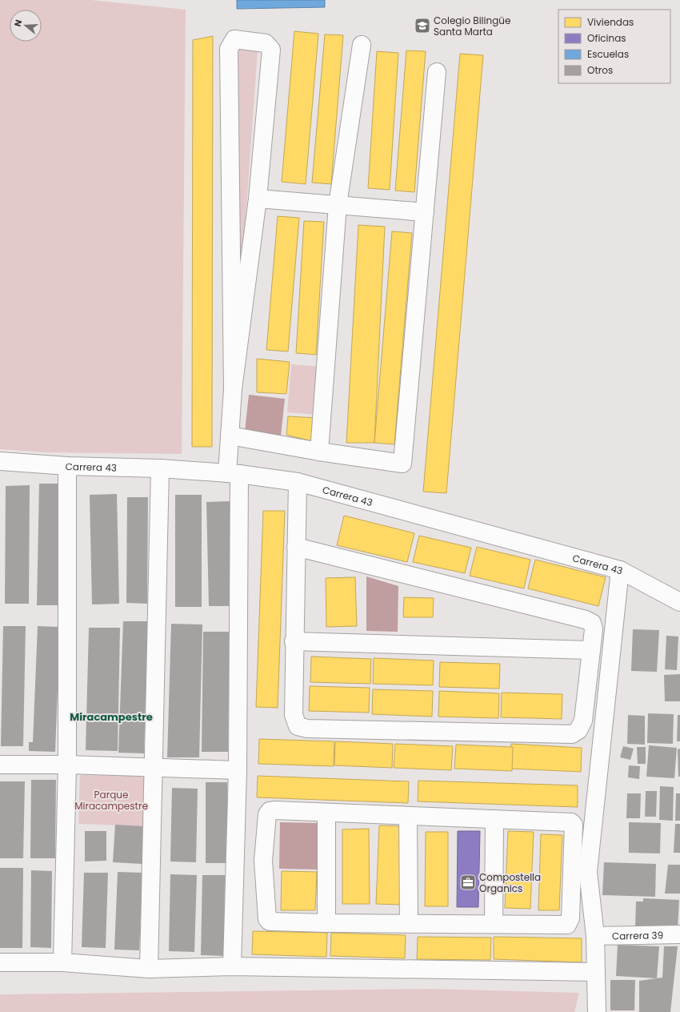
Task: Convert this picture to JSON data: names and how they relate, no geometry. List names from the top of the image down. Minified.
{"streets":{"street":["Carrera 43","Carrera 39"]},"districts":["Miracampestre"],"parks":["Parque Miracampestre"],"places":{"school or university":["Colegio Bilingüe Santa Marta"],"office":["Compostella Organics"]},"legend":["Viviendas","Oficinas","Escuelas","Otros"],"north":"left"}
